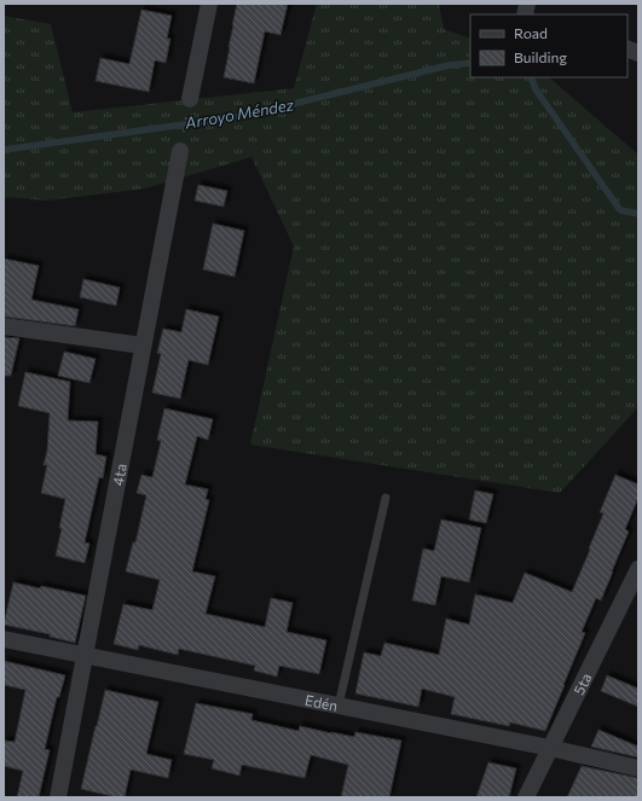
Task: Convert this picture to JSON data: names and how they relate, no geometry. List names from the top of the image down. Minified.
{"streets":{"street":["4ta","5ta","Edén"]},"crossings":[["4ta","Edén"],["5ta","Edén"]],"water":["Arroyo Méndez"],"legend":["Road","Building"]}
